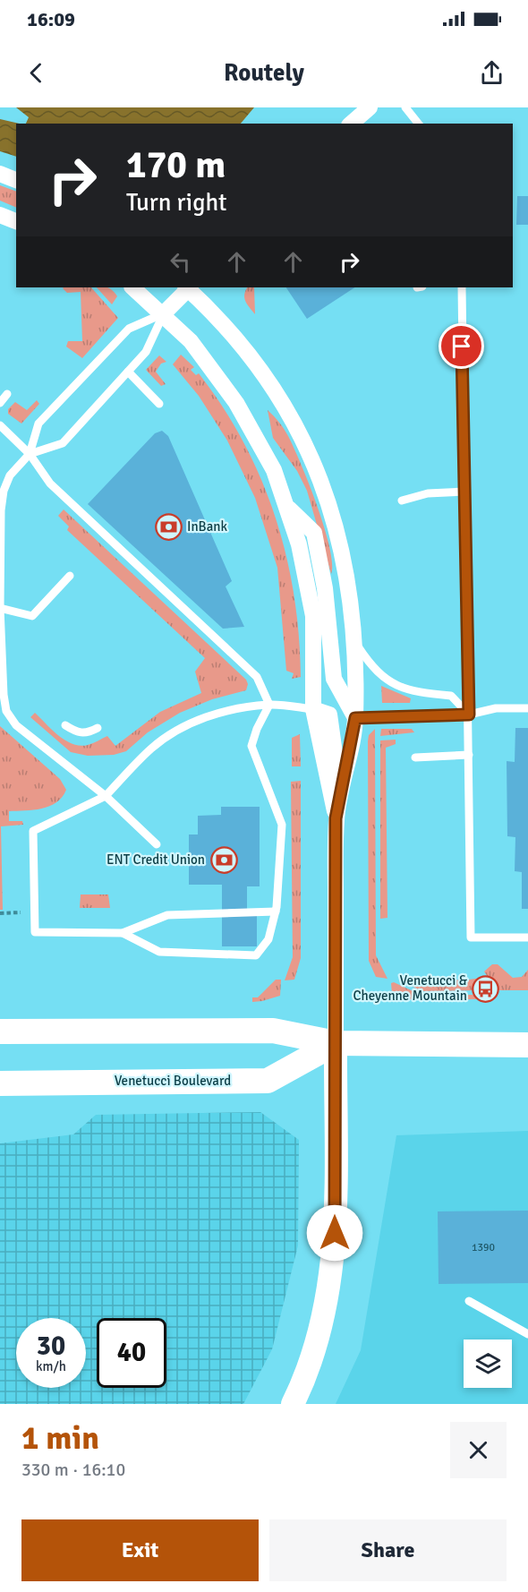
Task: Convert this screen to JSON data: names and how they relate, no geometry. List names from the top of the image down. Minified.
{"streets":{"main road":["Venetucci Boulevard"]},"places":{"bank":["InBank","ENT Credit Union"],"bus stop":["Venetucci & Cheyenne Mountain"]},"house_numbers":["1390"],"page":{"status":"16:09","header":"Routely","turn":["170 m","Turn right"],"speed":"30 km/h","limit":"40","heading":["1 min","330 m · 16:10"],"buttons":["Exit","Share"]}}
